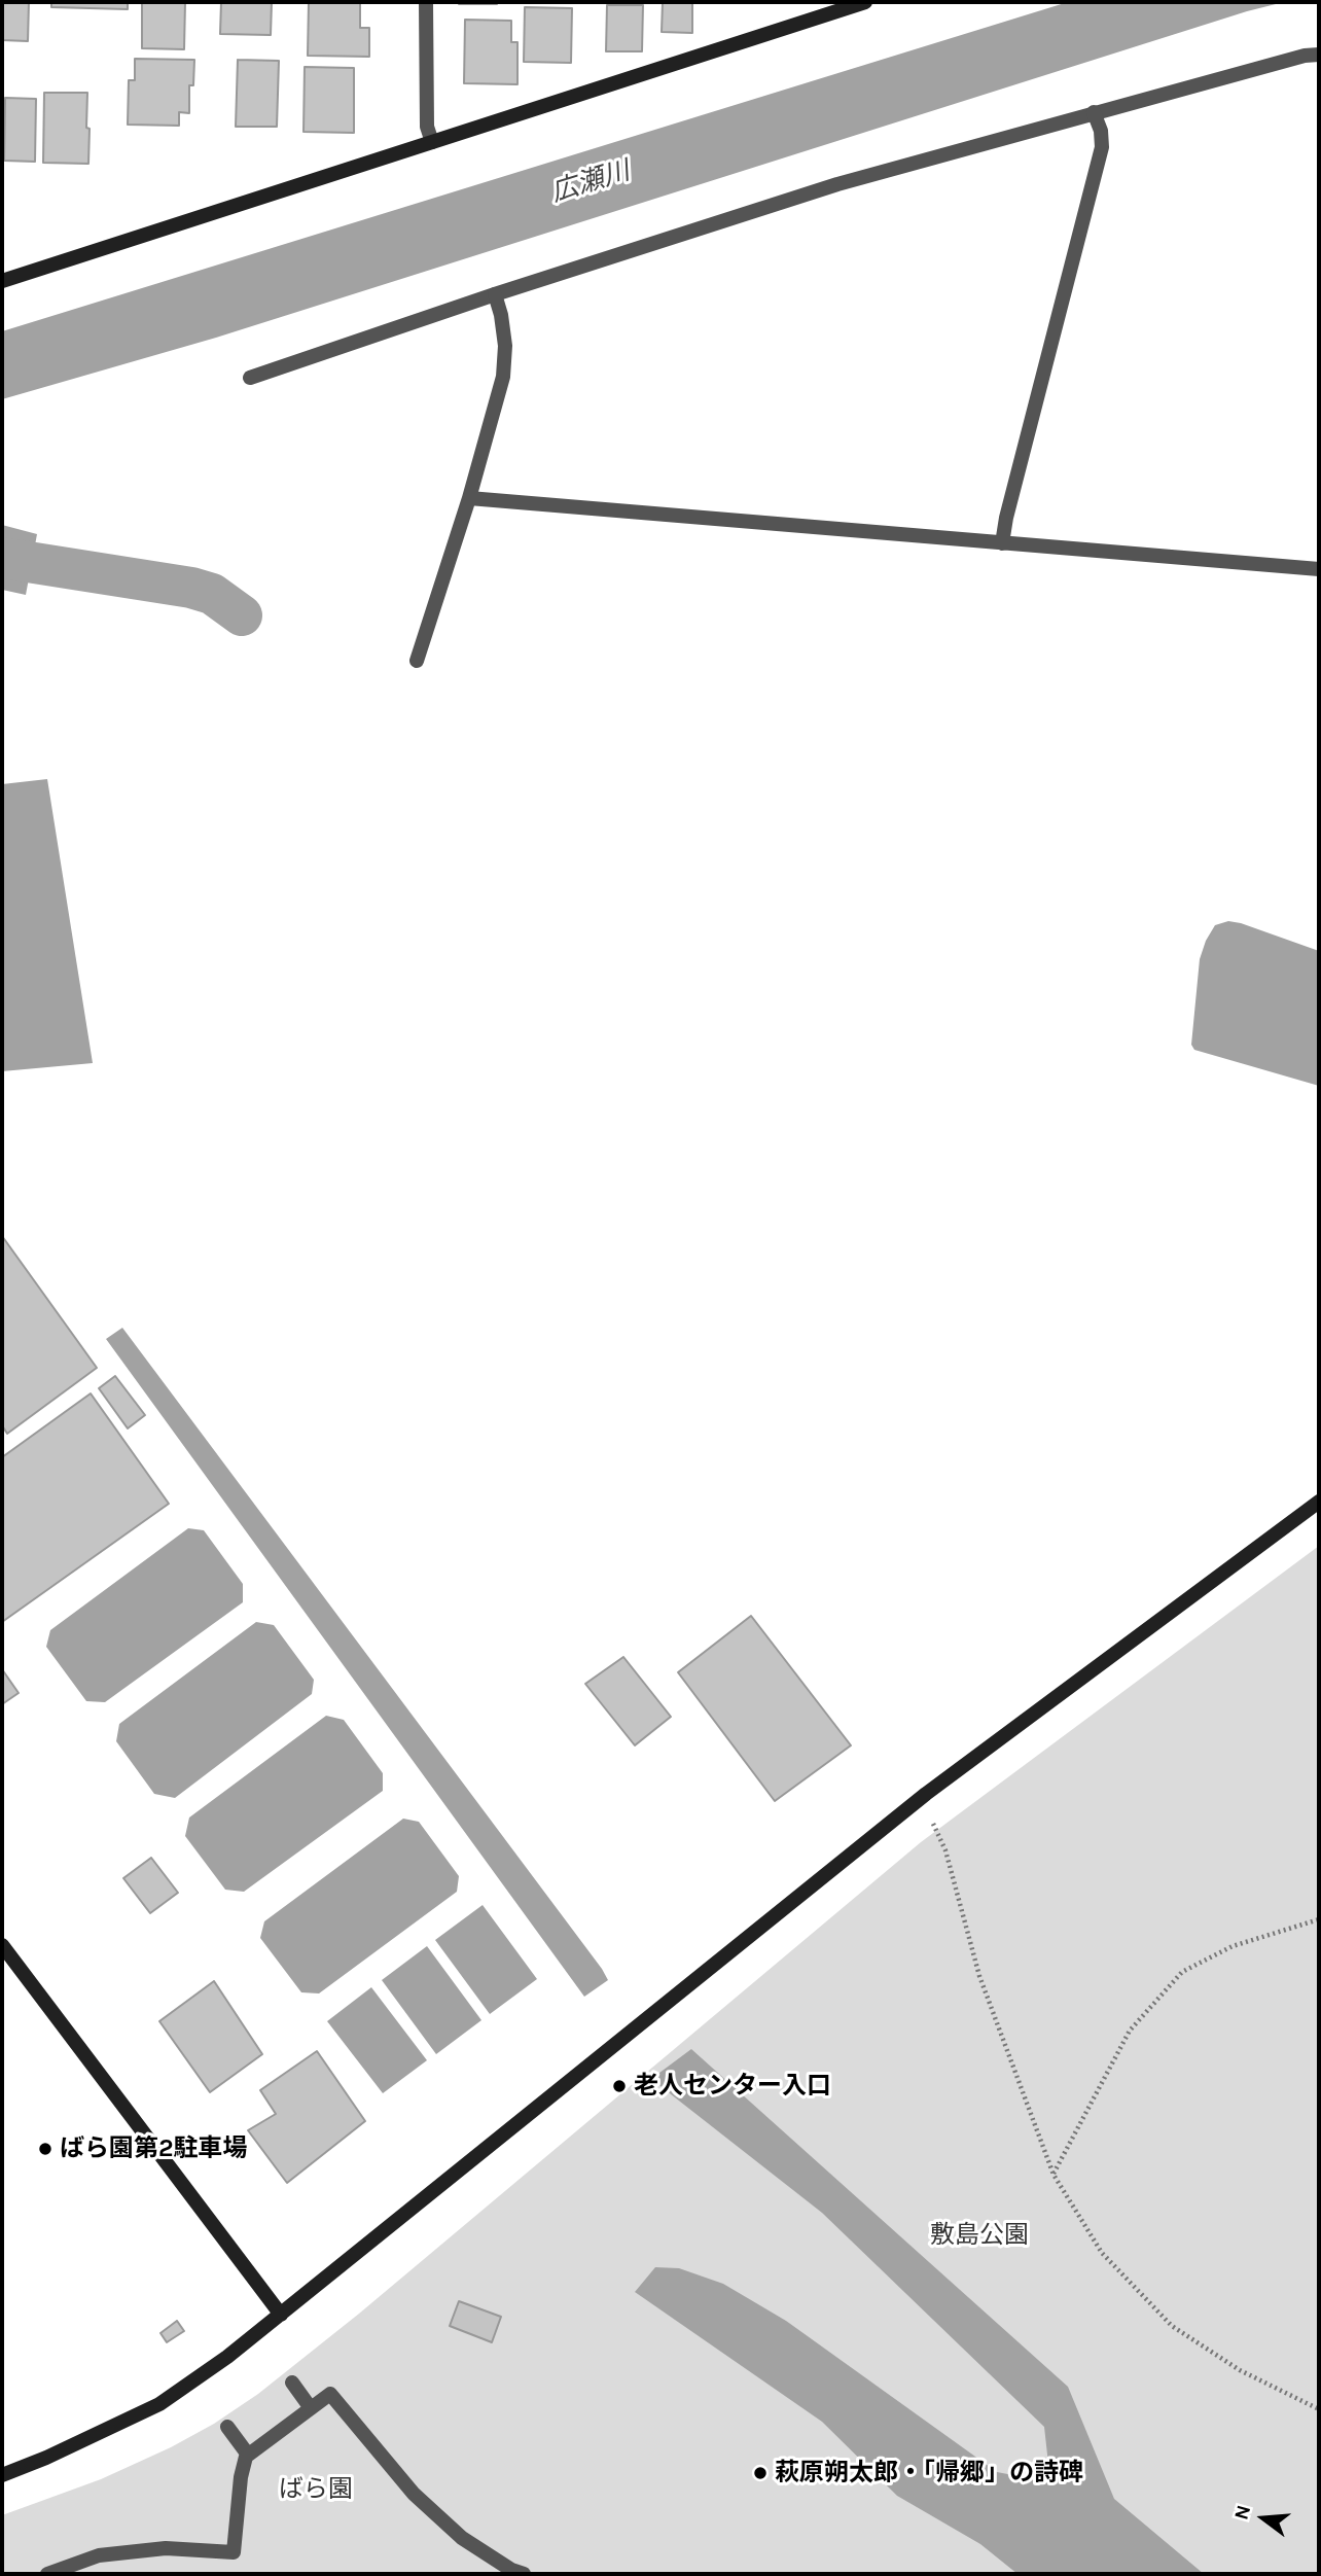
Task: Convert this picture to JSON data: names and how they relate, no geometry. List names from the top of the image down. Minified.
{"water":["広瀬川"],"parks":["敷島公園","ばら園"],"places":["老人センター入口","ばら園第2駐車場","萩原朔太郎・「帰郷」の詩碑"],"north":"left"}
